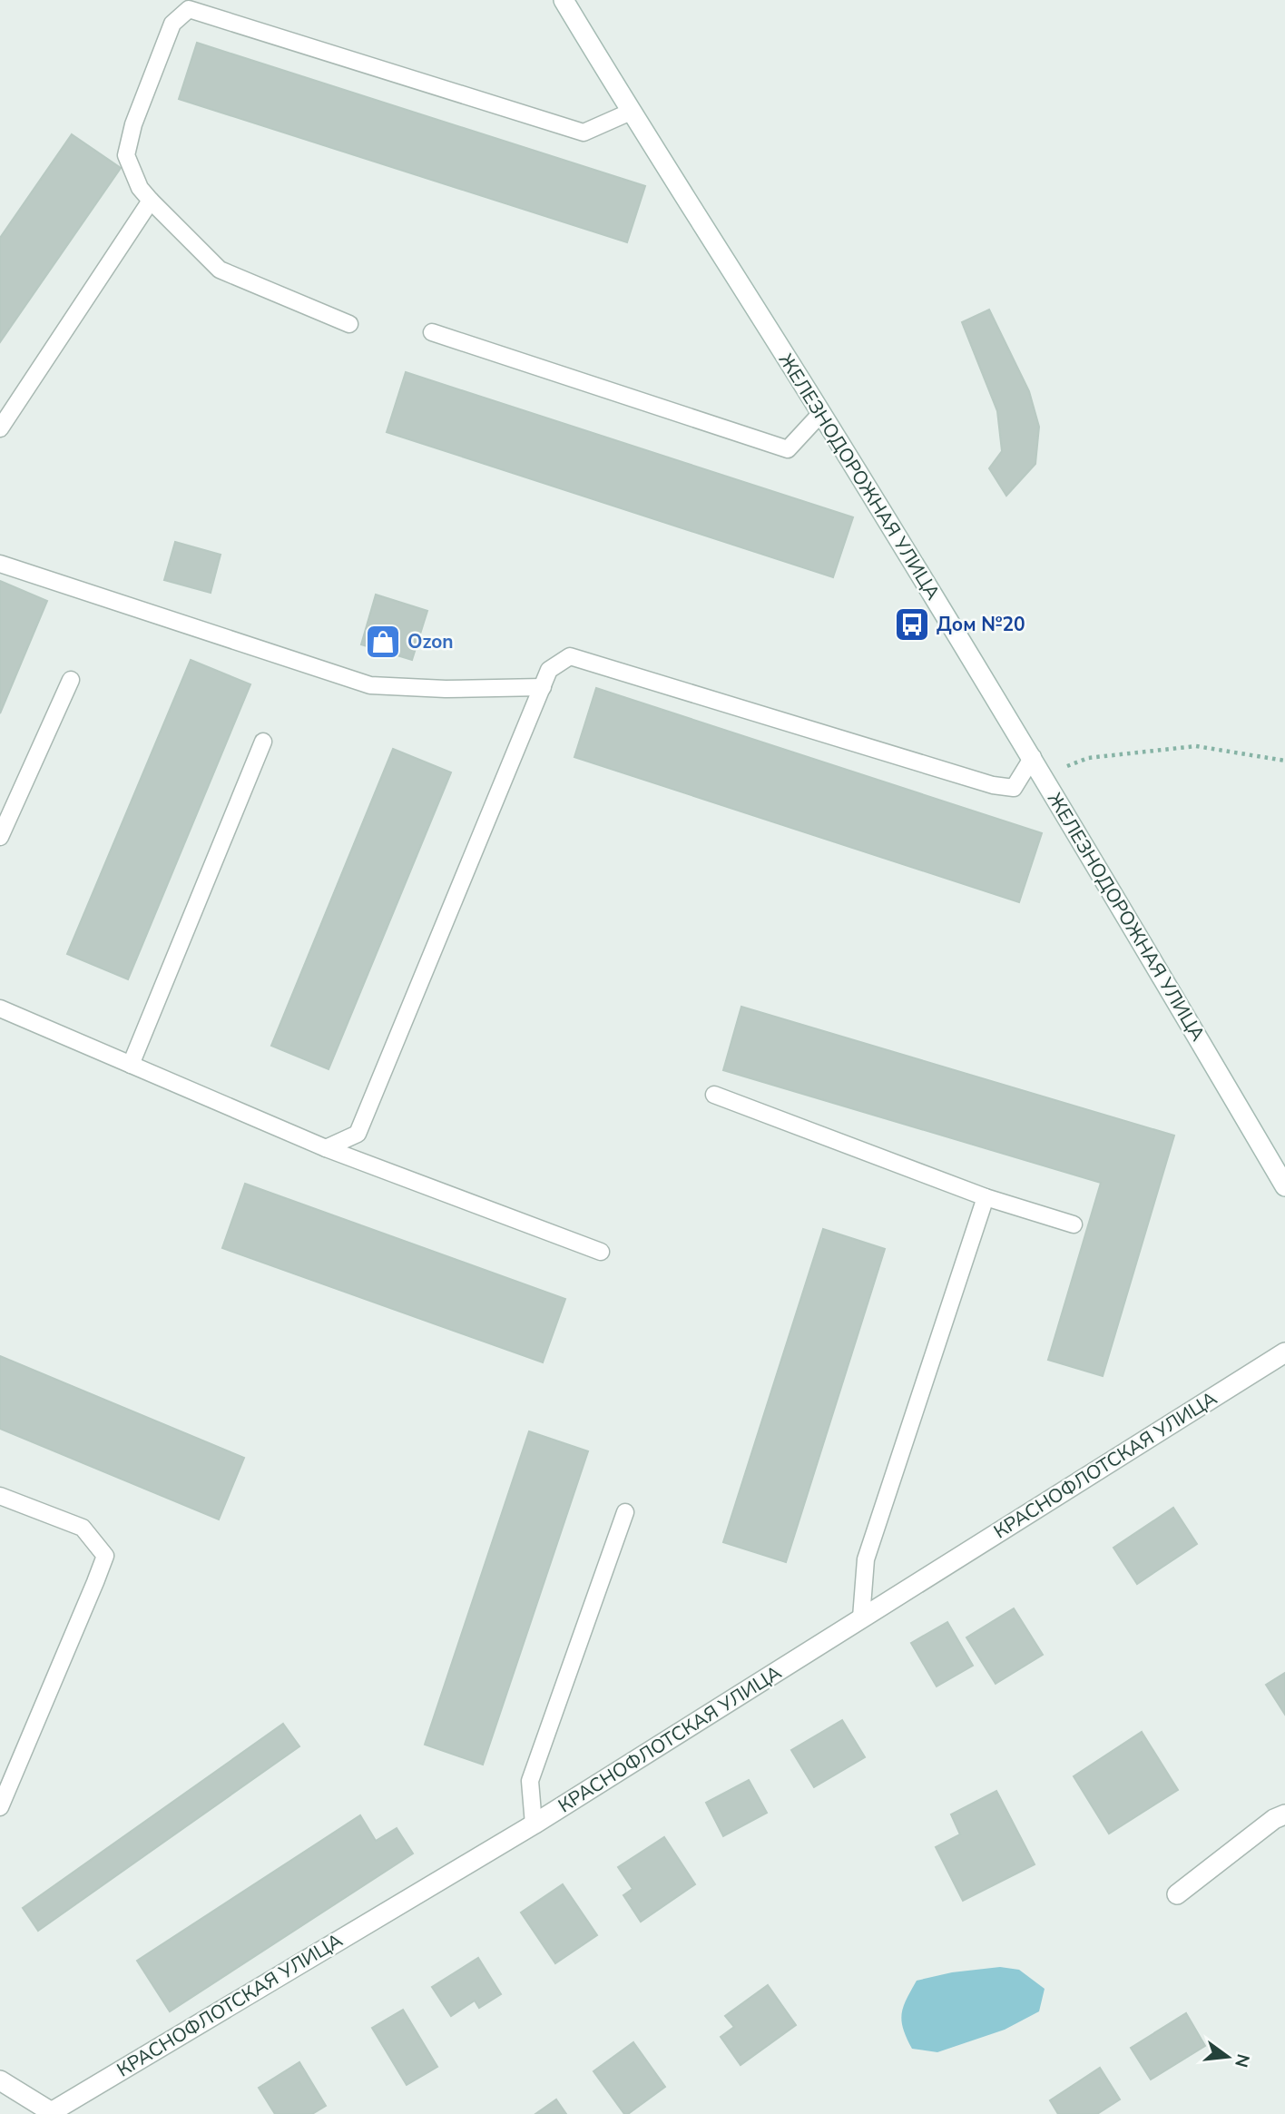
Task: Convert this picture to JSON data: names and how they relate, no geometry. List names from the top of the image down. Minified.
{"streets":{"street":["ЖЕЛЕЗНОДОРОЖНАЯ УЛИЦА","КРАСНОФЛОТСКАЯ УЛИЦА"]},"places":{"bus stop":["Дом №20"],"shop":["Ozon"]},"north":"right"}
